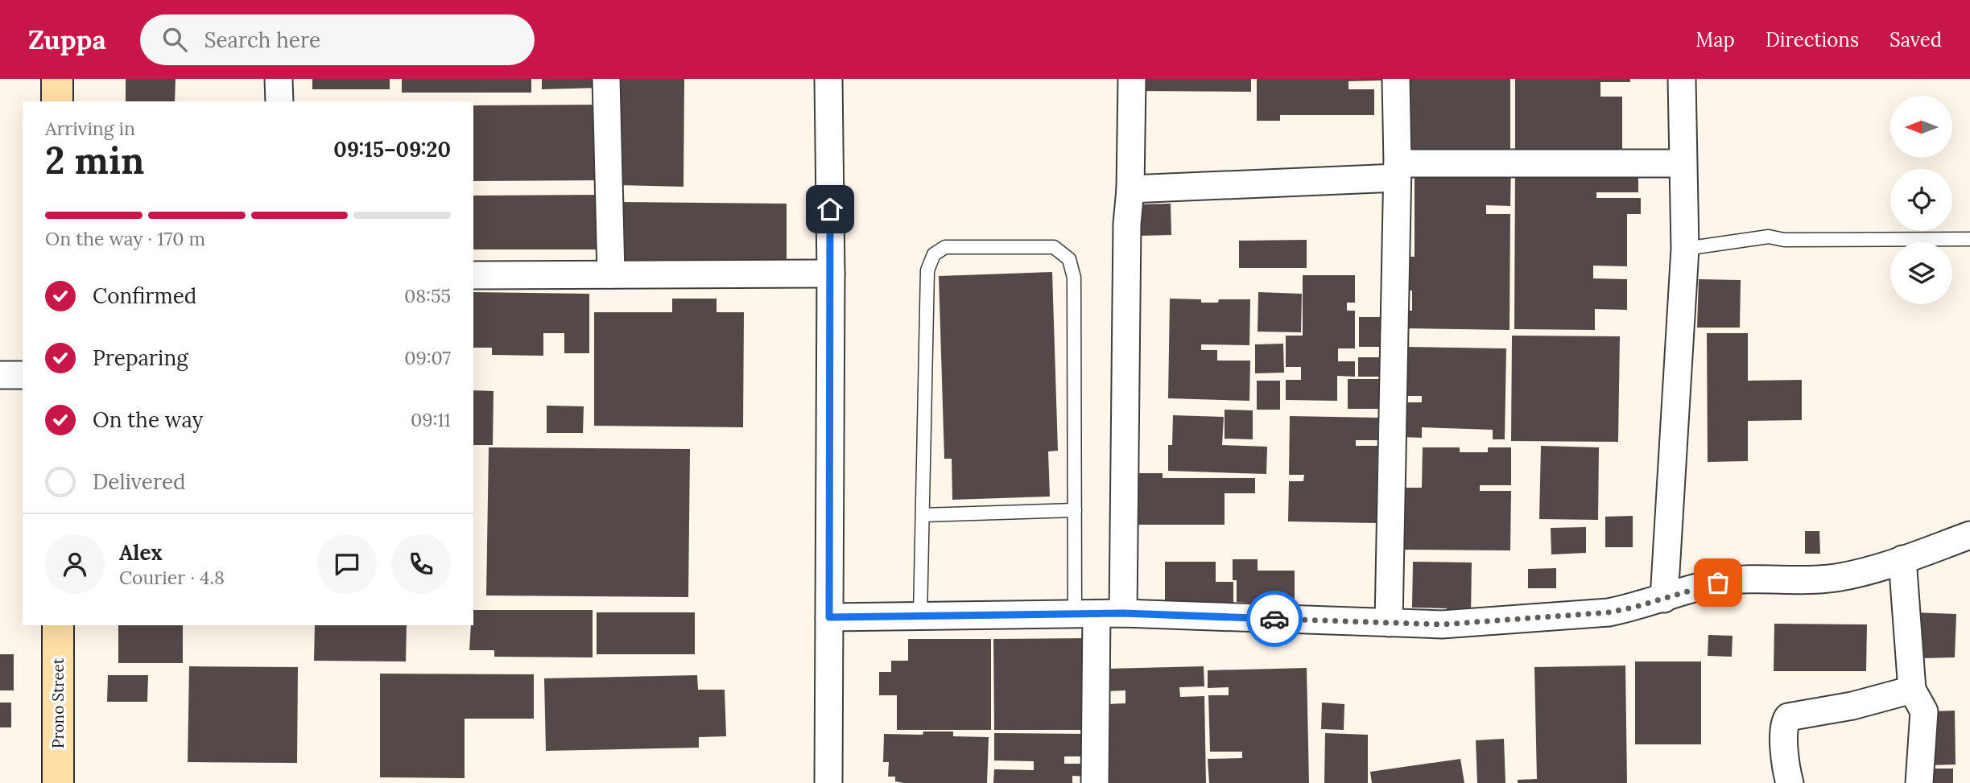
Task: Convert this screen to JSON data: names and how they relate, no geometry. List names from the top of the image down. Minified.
{"streets":{"street":["Prono Street"]},"north":"left","page":{"header":"Zuppa","search":"Search here","nav":["Map","Directions","Saved"],"heading":["2 min","Arriving in","09:15–09:20"],"panel":["Alex","Courier · 4.8"],"bar":"On the way · 170 m","list":[["Confirmed","08:55"],["Preparing","09:07"],["On the way","09:11"],"Delivered"]}}
